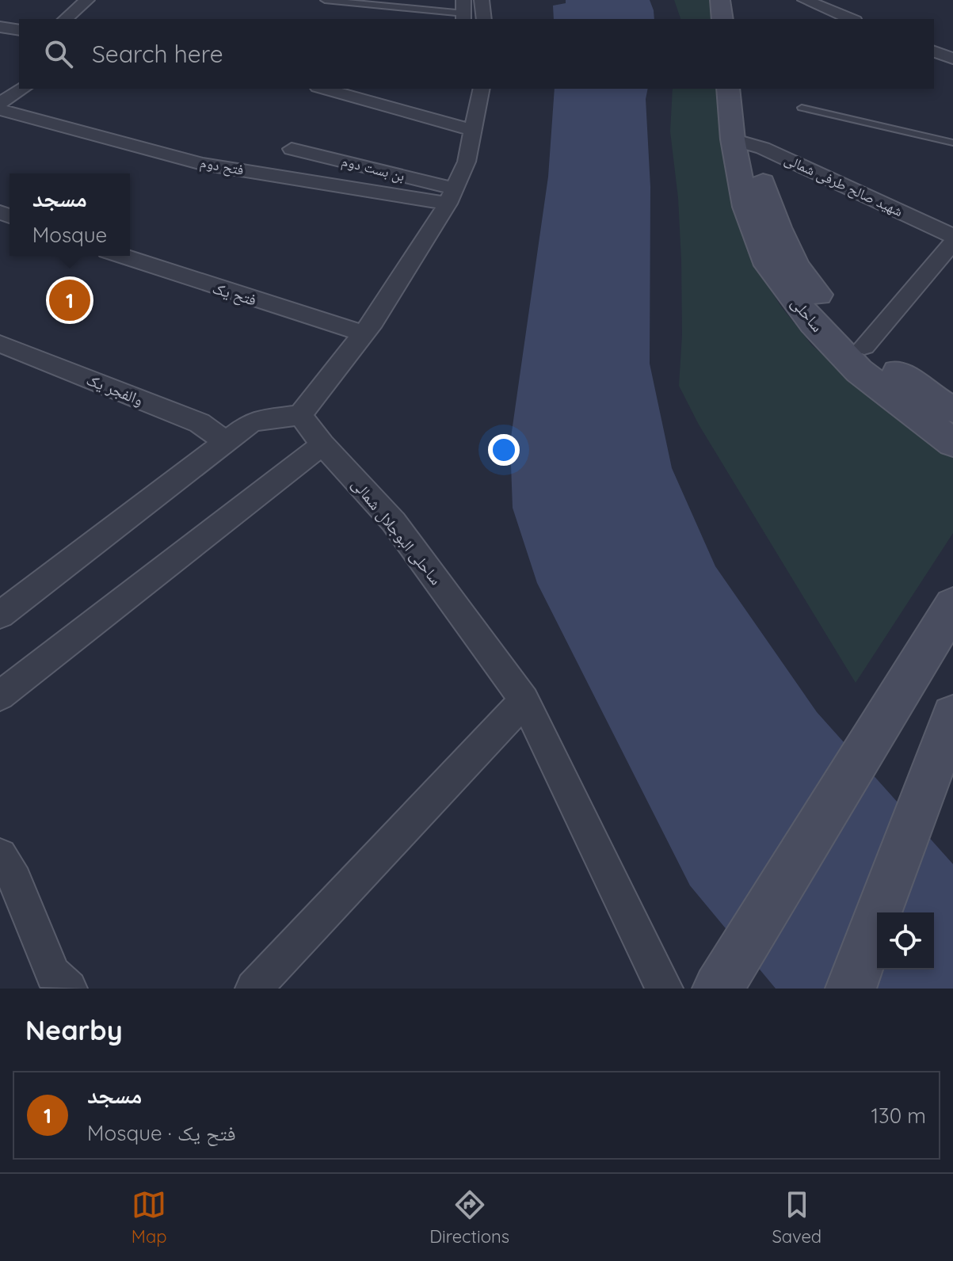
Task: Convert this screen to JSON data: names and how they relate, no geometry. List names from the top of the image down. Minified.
{"streets":{"main road":["ساحلی"],"street":["فتح دوم","بن بست دوم","شهید صالح طرفی شمالی","فتح یک","والفجر یک","ساحلی البوجلال شمالی"]},"crossings":[["فتح دوم","بن بست دوم"],["شهید صالح طرفی شمالی","ساحلی"]],"page":{"search":"Search here","popup":["مسجد","Mosque"],"pins":"1","heading":"Nearby","list":[{"mark":"1","name":"مسجد","note":"Mosque · فتح یک","value":"130 m"}],"nav":["Map","Directions","Saved"]}}
